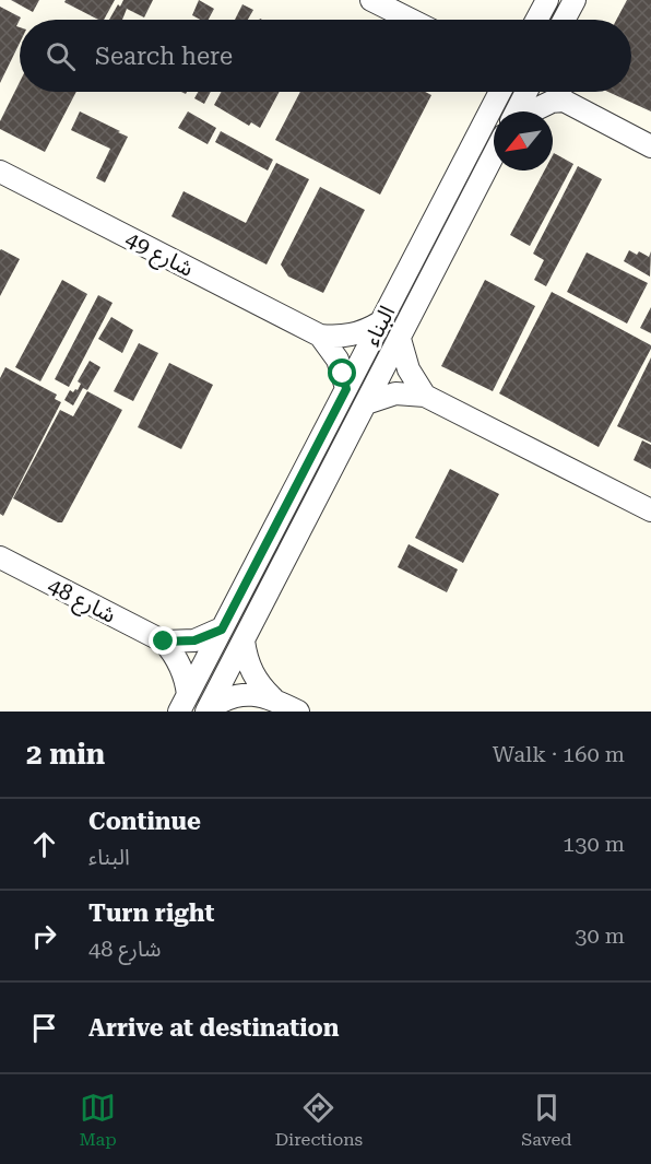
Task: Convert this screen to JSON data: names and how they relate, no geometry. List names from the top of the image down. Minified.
{"streets":{"street":["شارع 49","البناء","شارع 48"]},"crossings":[["شارع 49","البناء"],["البناء","شارع 48"]],"north":"bottom left","page":{"search":"Search here","heading":["2 min","Walk · 160 m"],"list":[["Continue","البناء","130 m"],["Turn right","شارع 48","30 m"],"Arrive at destination"],"nav":["Map","Directions","Saved"]}}
